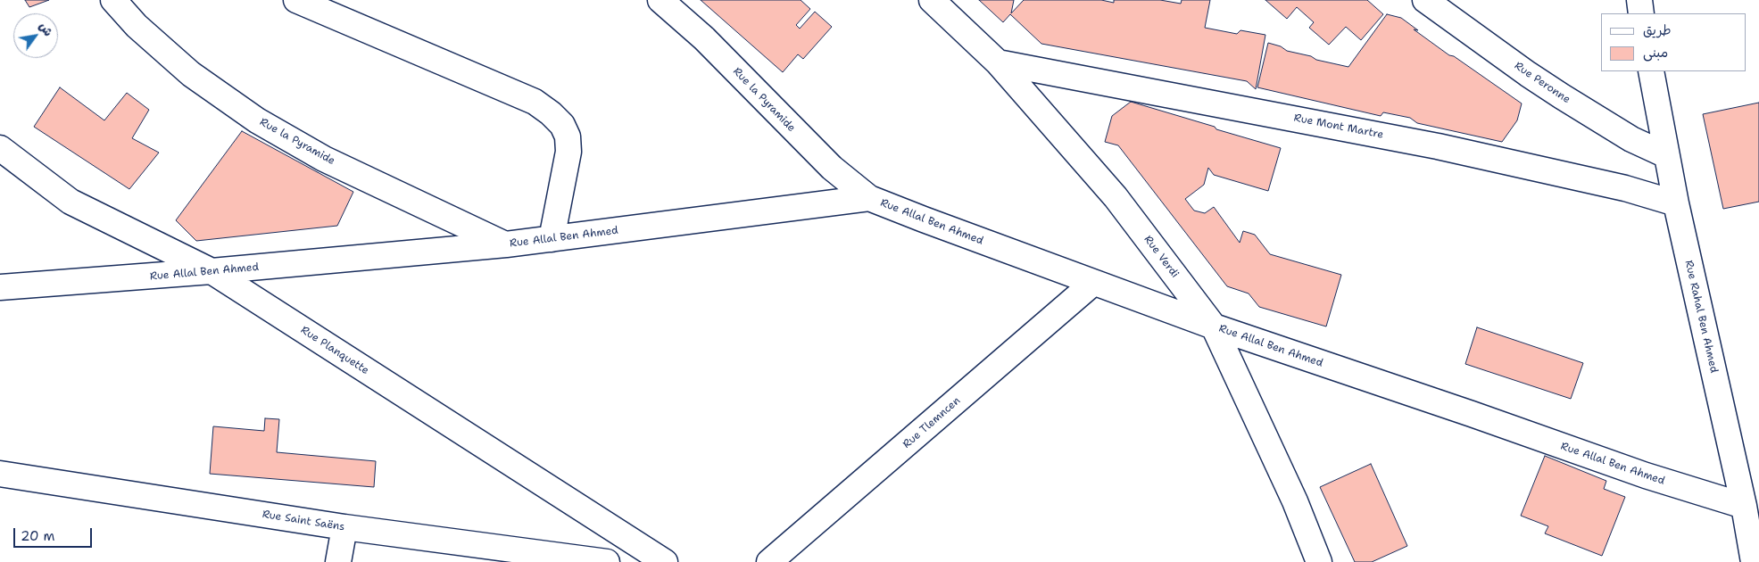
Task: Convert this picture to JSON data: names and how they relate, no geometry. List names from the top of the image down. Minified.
{"streets":{"street":["Rue Peronne","Rue la Pyramide","Rue Mont Martre","Rue Allal Ben Ahmed","Rue Verdi","Rue Rahal Ben Ahmed","Rue Planquette","Rue Tlemncen","Rue Saint Saëns"]},"crossings":[["Rue Peronne","Rue Rahal Ben Ahmed"],["Rue la Pyramide","Rue Allal Ben Ahmed"],["Rue Mont Martre","Rue Verdi"],["Rue Mont Martre","Rue Rahal Ben Ahmed"],["Rue Allal Ben Ahmed","Rue Verdi"],["Rue Allal Ben Ahmed","Rue Rahal Ben Ahmed"],["Rue Allal Ben Ahmed","Rue Planquette"],["Rue Allal Ben Ahmed","Rue Tlemncen"]],"legend":["طريق","مبنى"],"scale_bar":"20 m","north":"top right"}
